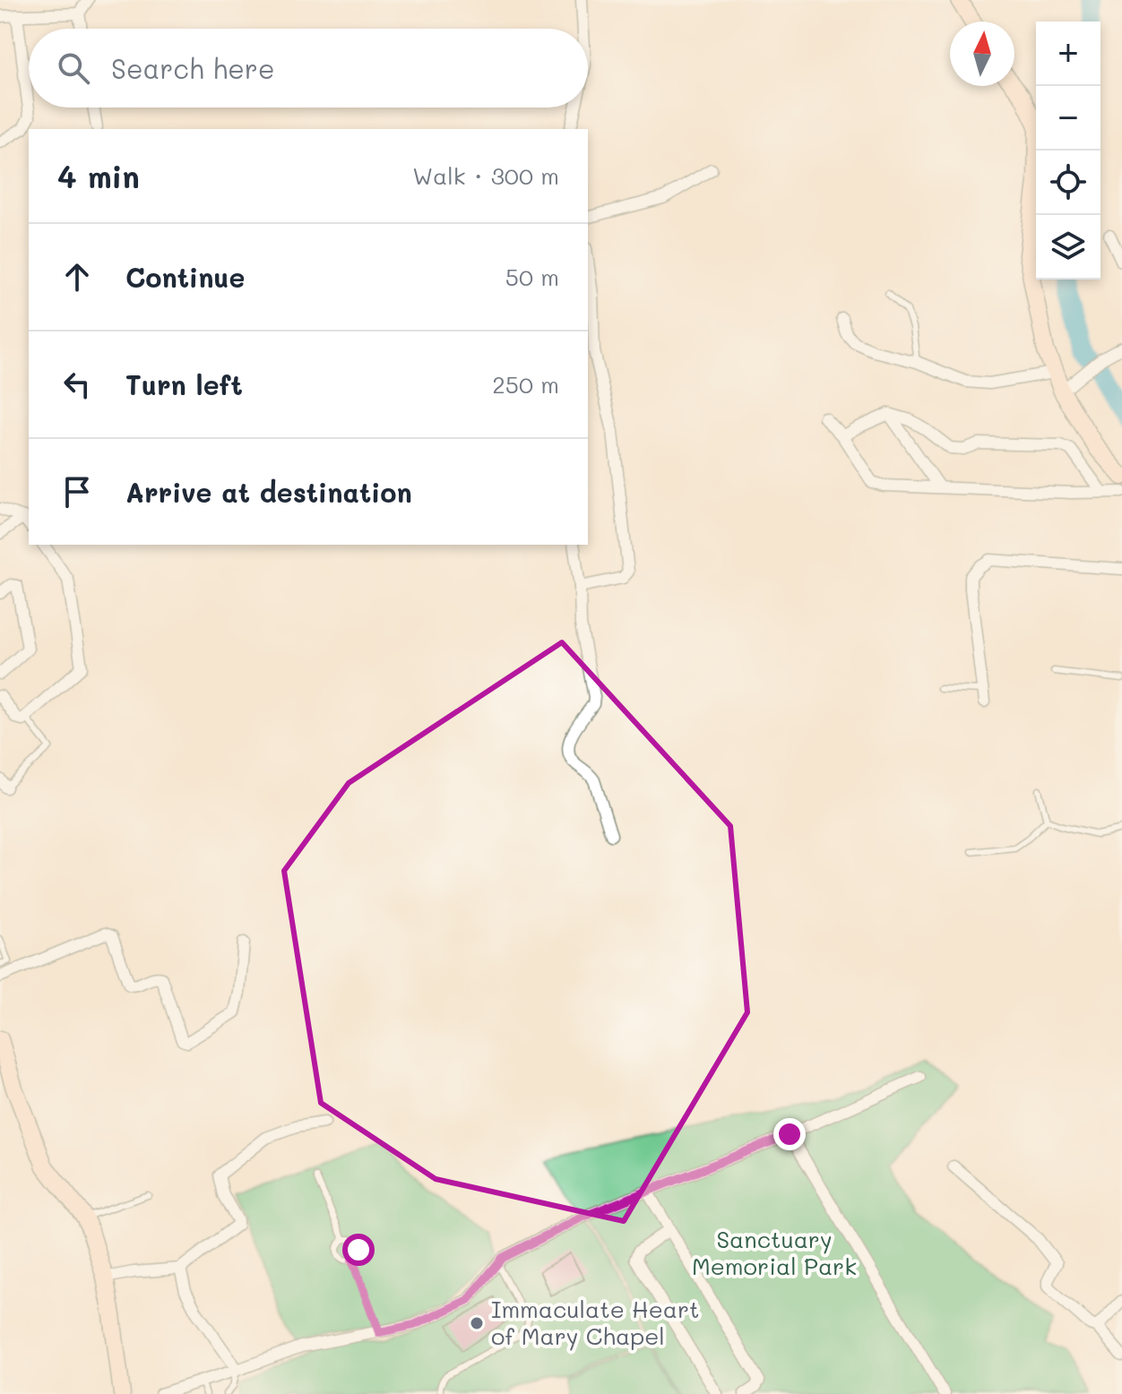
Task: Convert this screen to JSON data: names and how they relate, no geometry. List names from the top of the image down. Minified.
{"parks":["Sanctuary Memorial Park"],"places":["Immaculate Heart of Mary Chapel"],"north":"top","page":{"map_buttons":["+","−"],"search":"Search here","heading":["4 min","Walk · 300 m"],"list":[["Continue","50 m"],["Turn left","250 m"],"Arrive at destination"]}}
